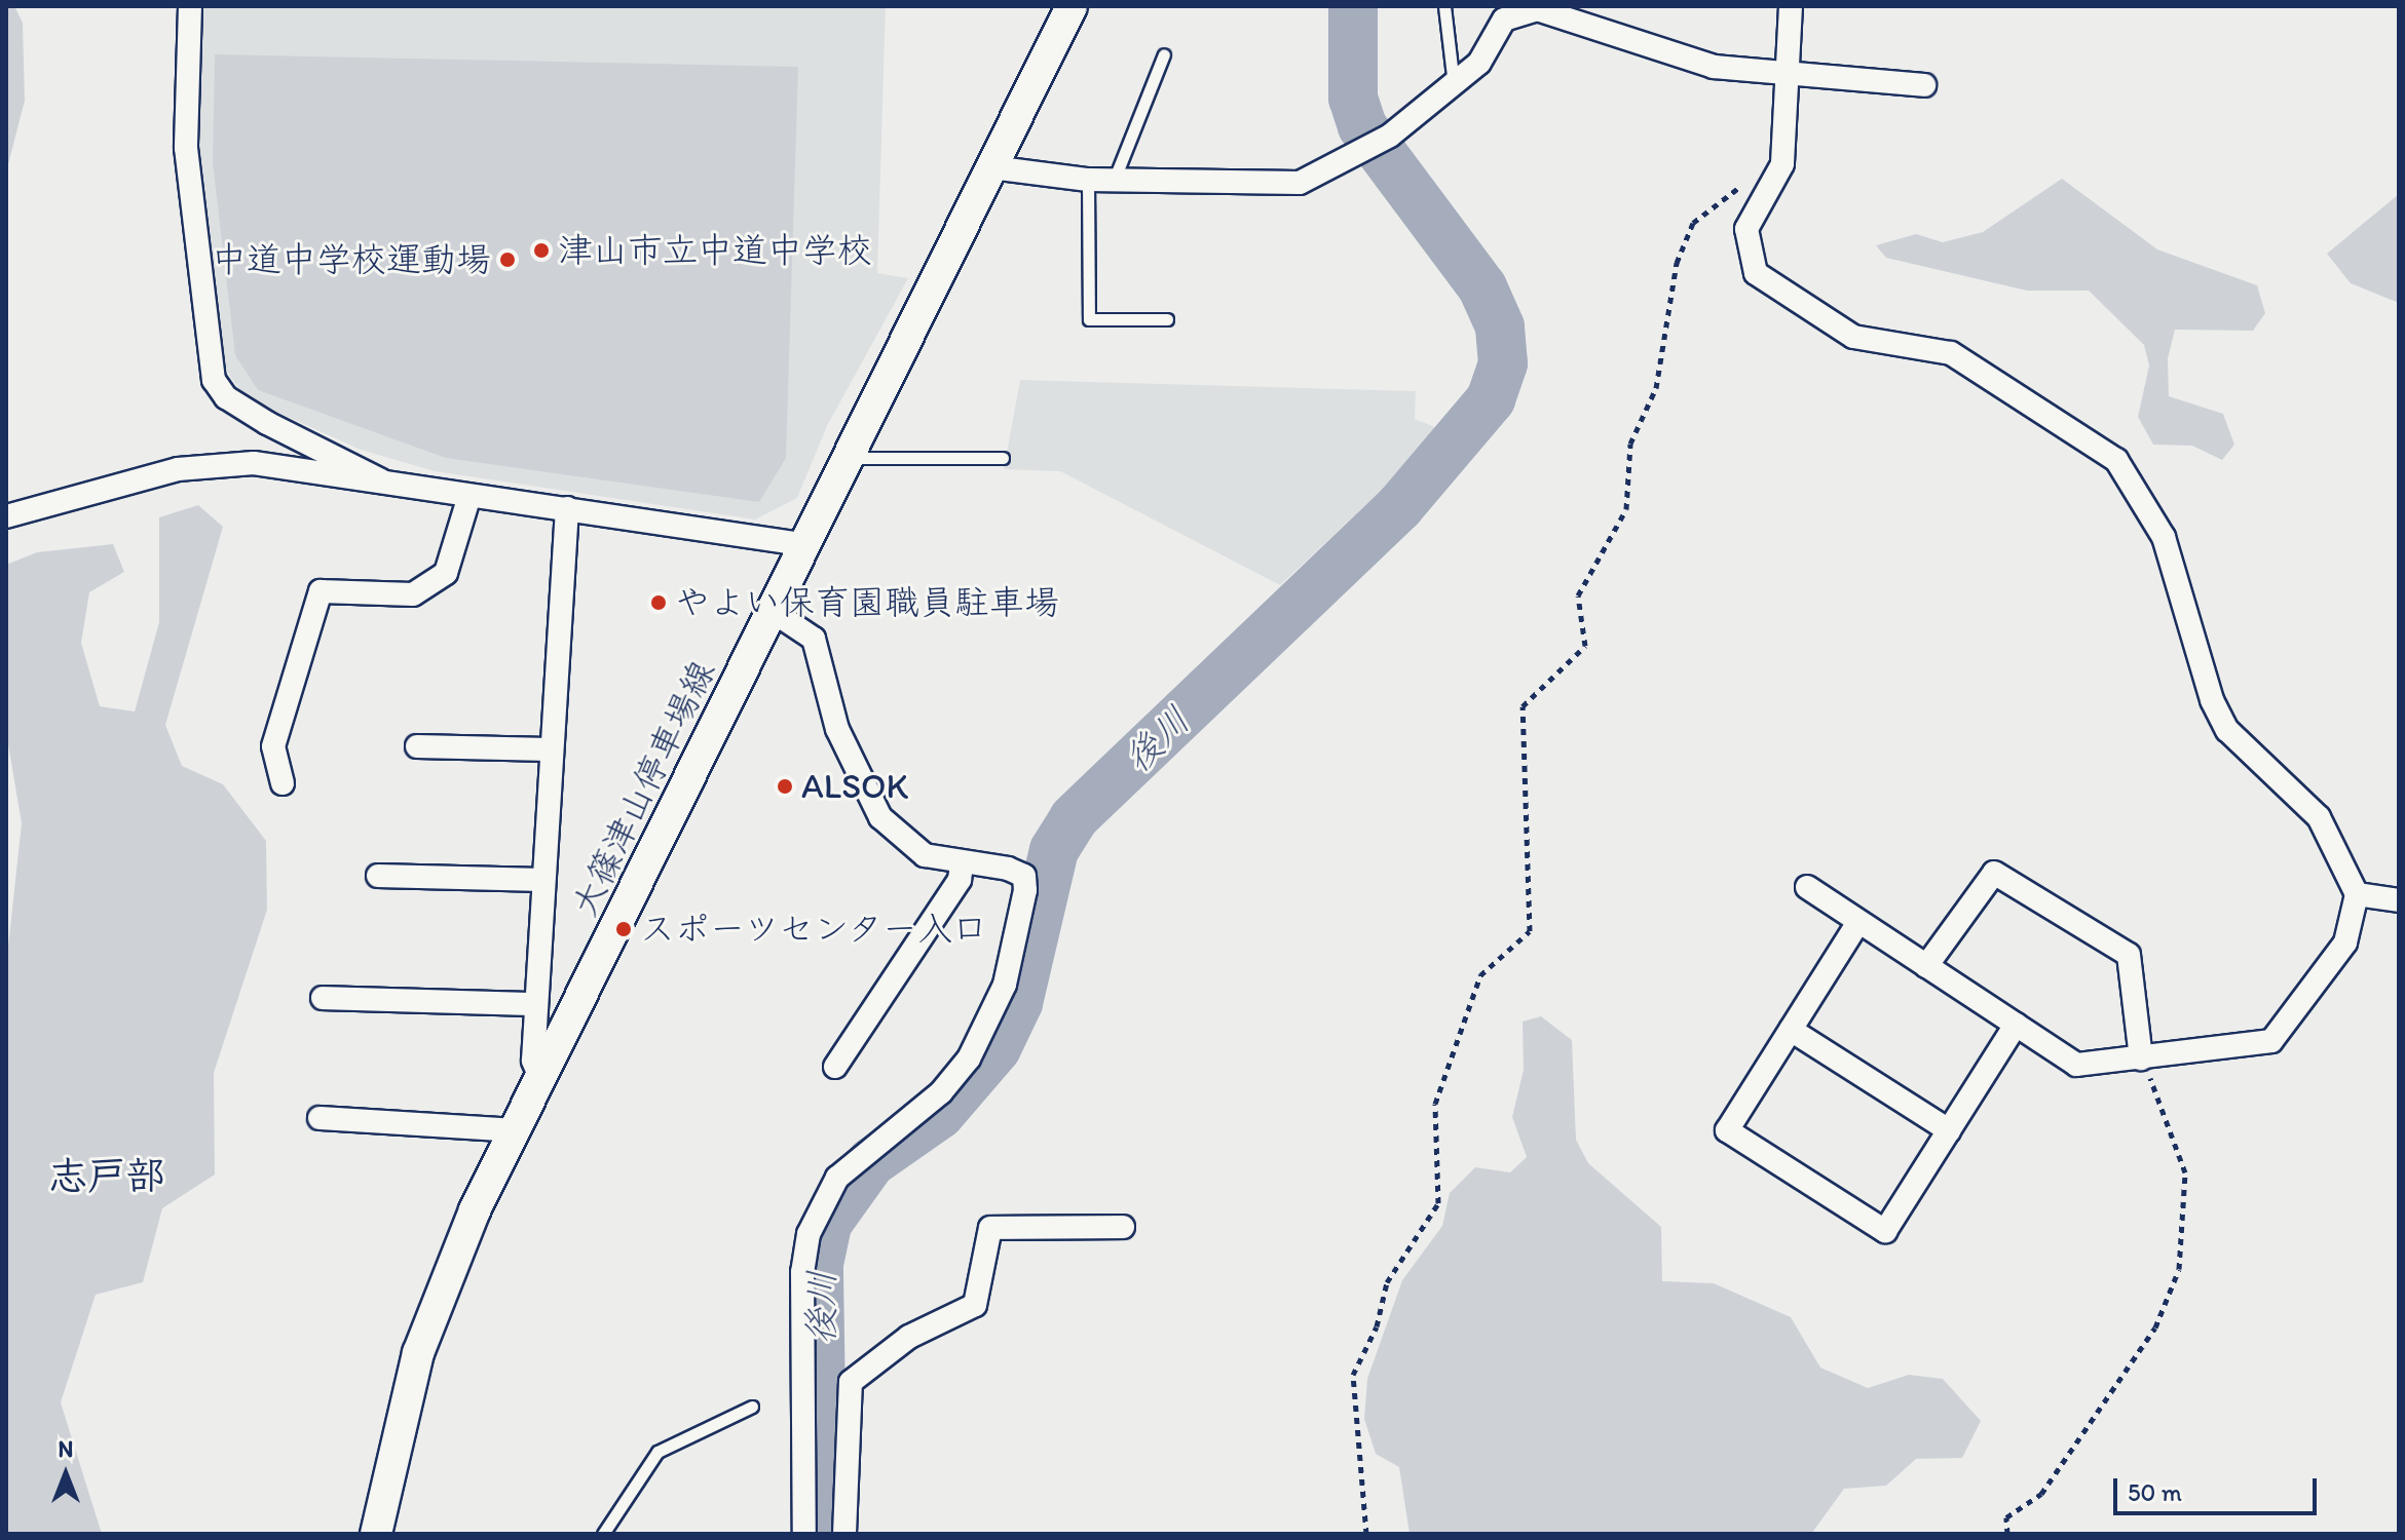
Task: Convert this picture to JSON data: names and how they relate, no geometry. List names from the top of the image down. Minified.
{"streets":{"main road":["大篠津山停車場線"]},"districts":["志戸部"],"water":["後川"],"places":["津山市立中道中学校","中道中学校運動場","やよい保育園職員駐車場","ALSOK","スポーツセンター入口"],"scale_bar":"50 m","north":"top"}
